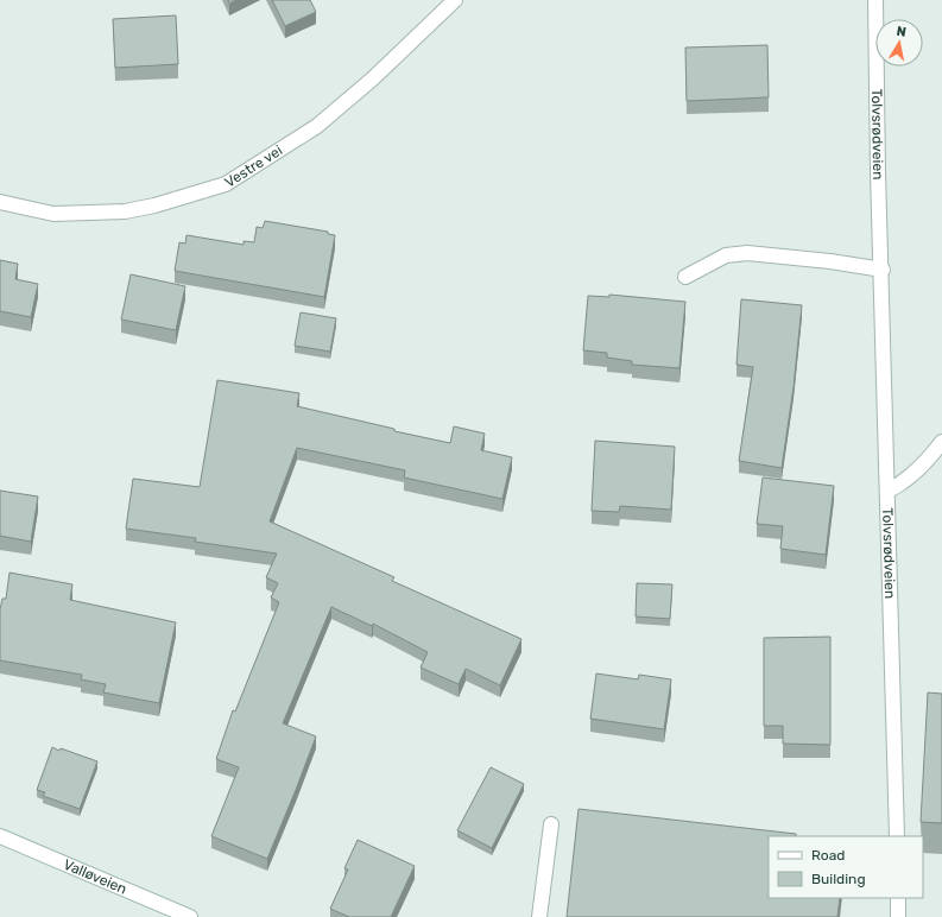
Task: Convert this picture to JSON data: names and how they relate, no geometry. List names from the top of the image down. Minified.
{"streets":{"street":["Tolvsrødveien","Vestre vei","Valløveien"]},"legend":["Road","Building"],"north":"top"}
